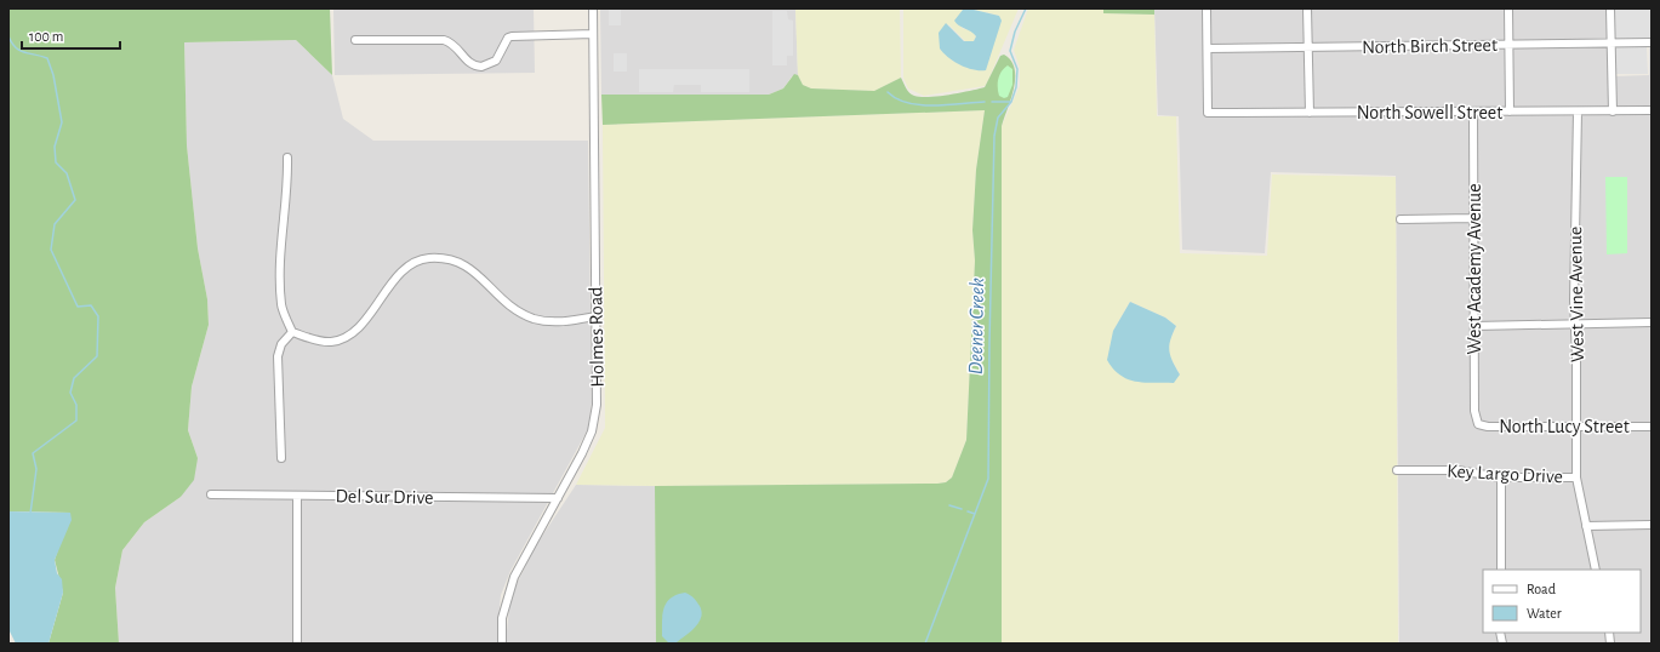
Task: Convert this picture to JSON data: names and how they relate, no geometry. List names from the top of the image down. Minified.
{"streets":{"street":["North Birch Street","North Sowell Street","West Academy Avenue","West Vine Avenue","Holmes Road","North Lucy Street","Key Largo Drive","Del Sur Drive"]},"crossings":[["North Birch Street","North Sowell Street"],["North Sowell Street","West Academy Avenue"],["North Sowell Street","West Vine Avenue"],["West Academy Avenue","North Lucy Street"],["West Vine Avenue","North Lucy Street"],["West Vine Avenue","Key Largo Drive"],["Holmes Road","Del Sur Drive"]],"water":["Deener Creek"],"legend":["Road","Water"],"scale_bar":"100 m"}
